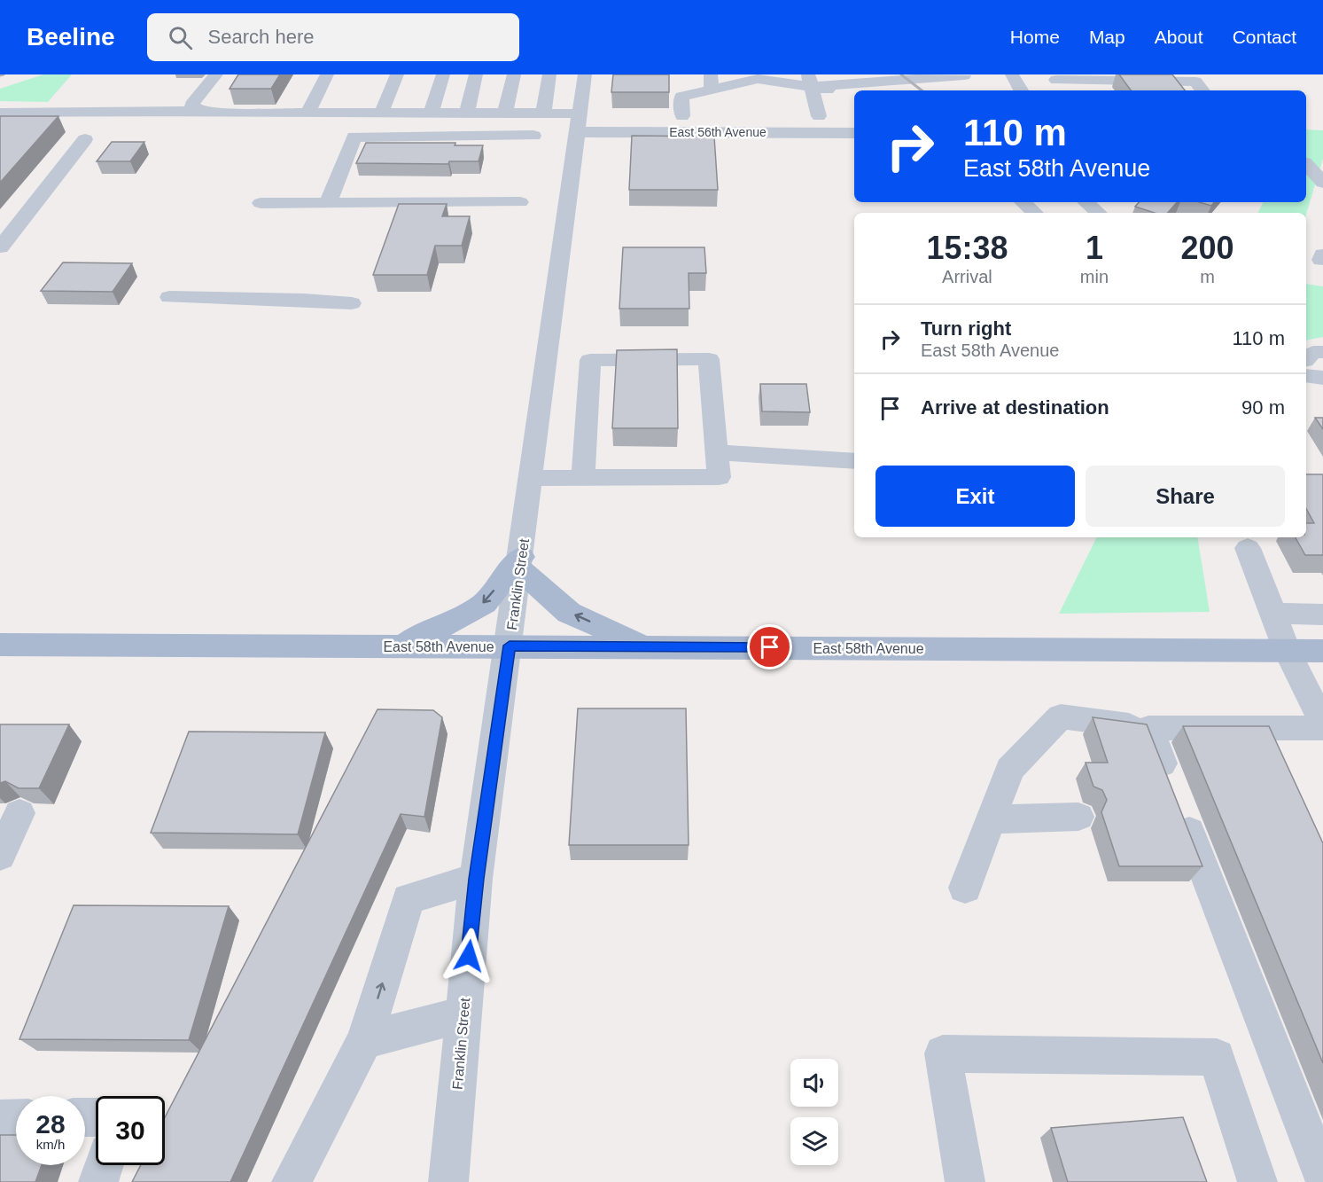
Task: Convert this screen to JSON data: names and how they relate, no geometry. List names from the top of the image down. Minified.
{"streets":{"main road":["East 58th Avenue"],"street":["East 56th Avenue","Franklin Street"]},"crossings":[["East 56th Avenue","Franklin Street"],["Franklin Street","East 58th Avenue"]],"page":{"header":"Beeline","search":"Search here","nav":["Home","Map","About","Contact"],"turn":["110 m","East 58th Avenue"],"eta":["15:38","Arrival","1","min","200","m"],"list":[{"name":"Turn right","note":"East 58th Avenue","value":"110 m"},{"name":"Arrive at destination","value":"90 m"}],"buttons":["Exit","Share"],"speed":"28 km/h","limit":"30"}}
